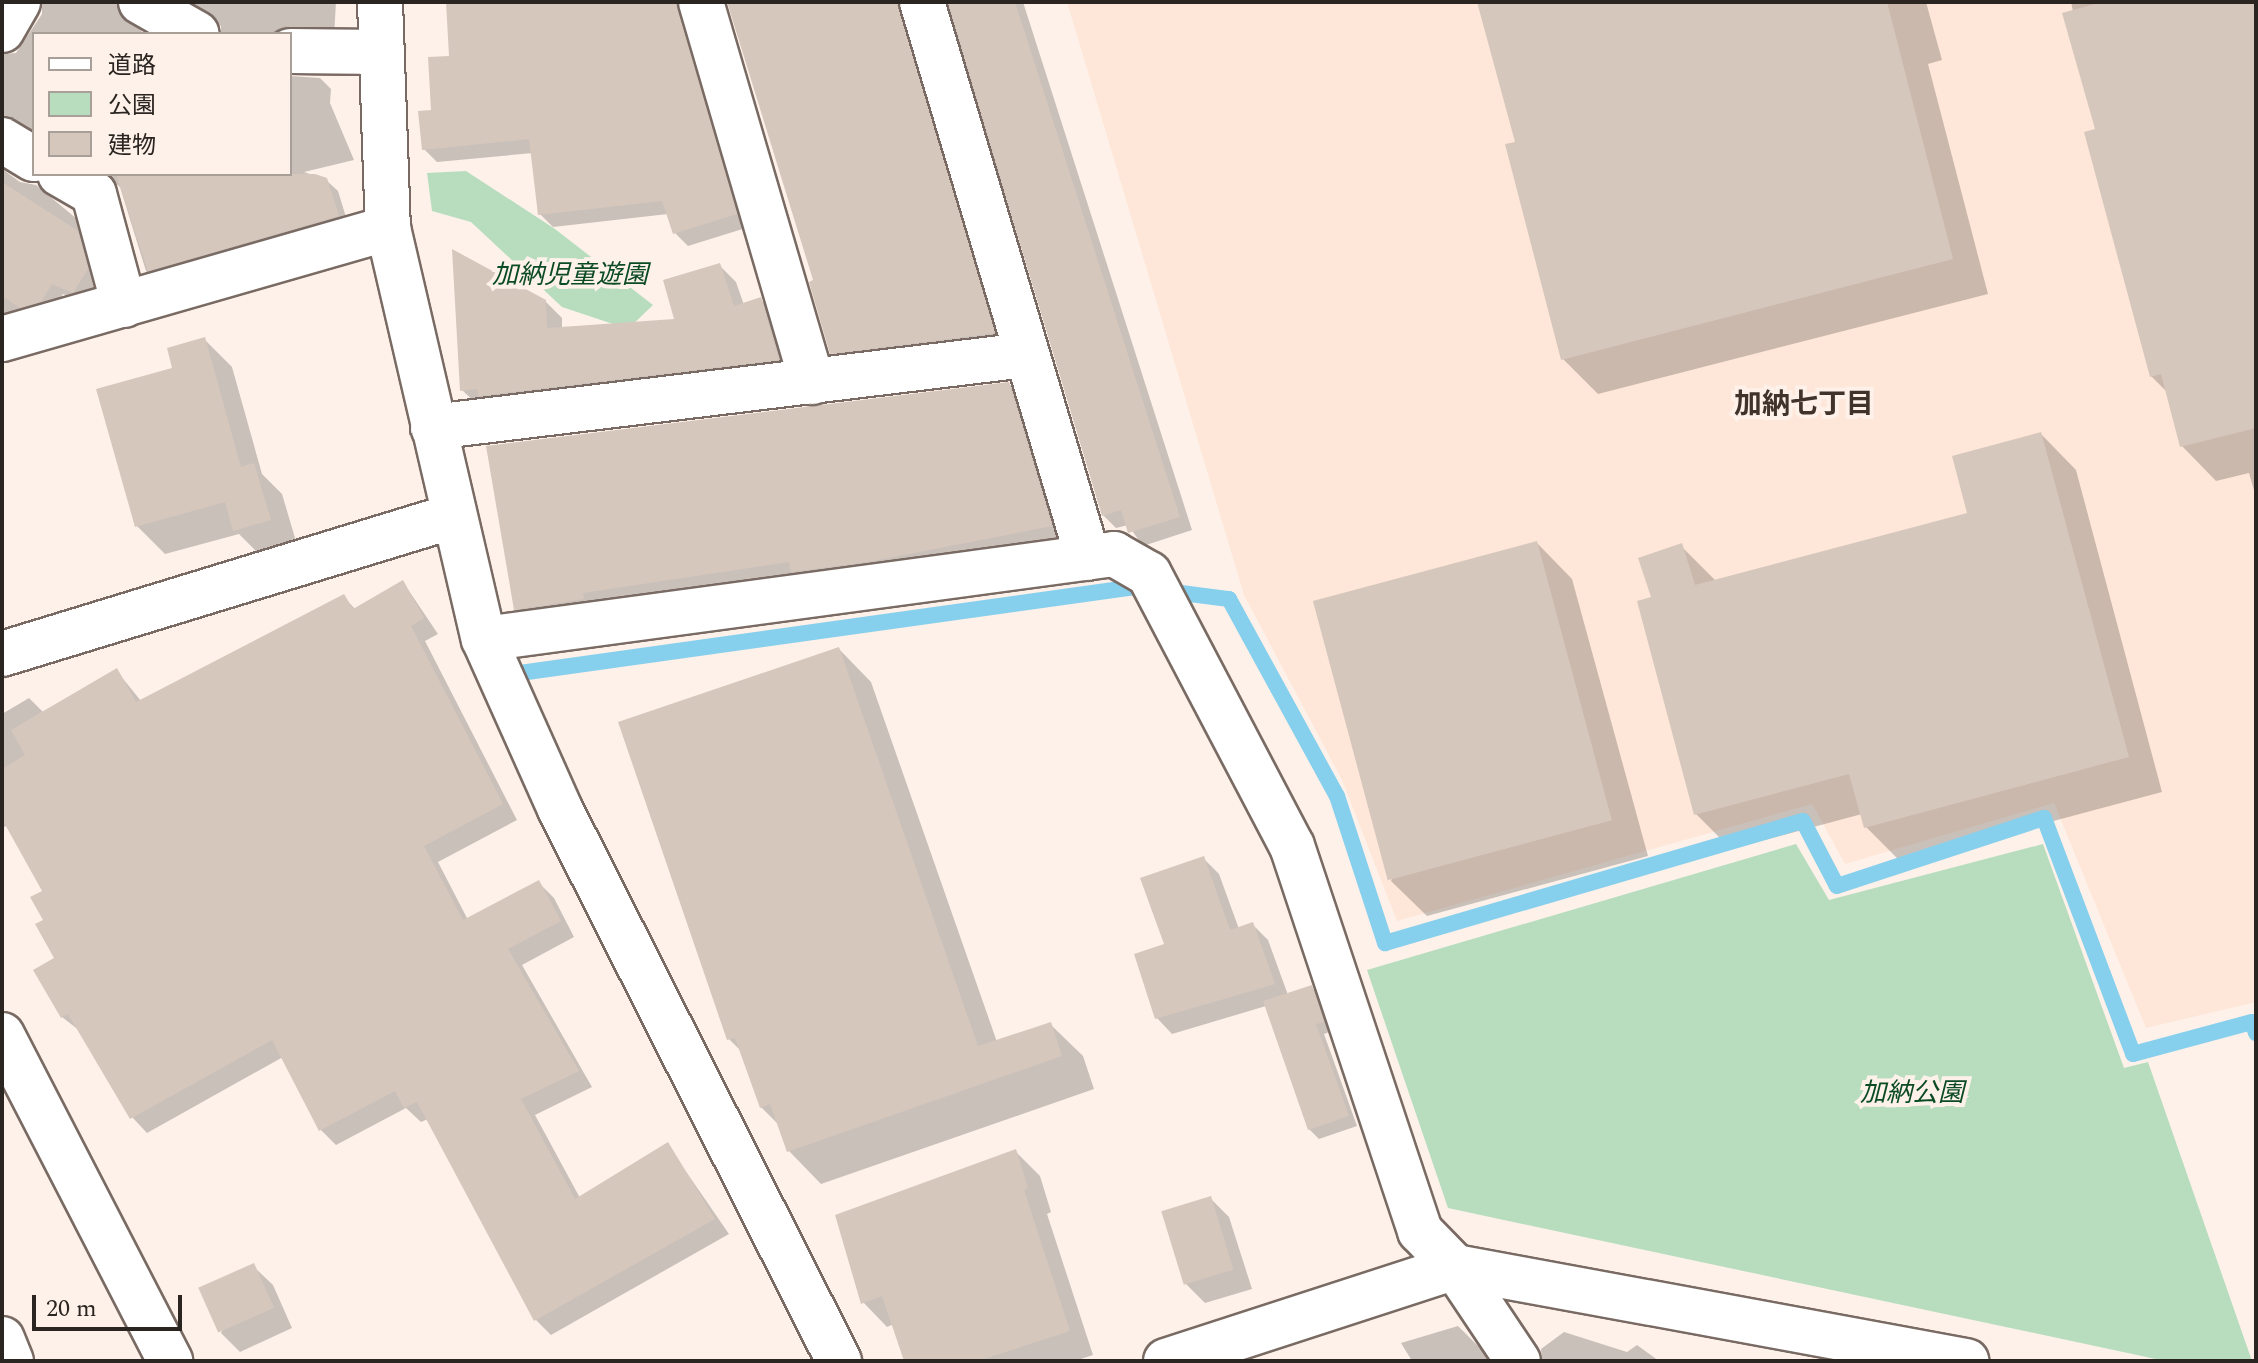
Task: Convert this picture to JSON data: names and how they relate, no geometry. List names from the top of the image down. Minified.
{"districts":["加納七丁目"],"parks":["加納児童遊園","加納公園"],"legend":["道路","公園","建物"],"scale_bar":"20 m"}
